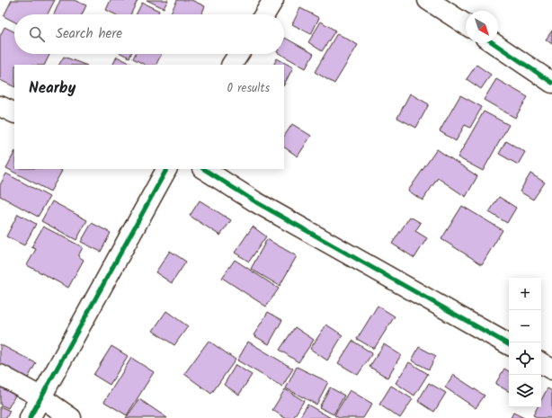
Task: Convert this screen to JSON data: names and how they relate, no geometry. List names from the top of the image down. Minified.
{"north":"bottom right","page":{"search":"Search here","heading":["Nearby","0 results"],"map_buttons":["+","−"]}}
